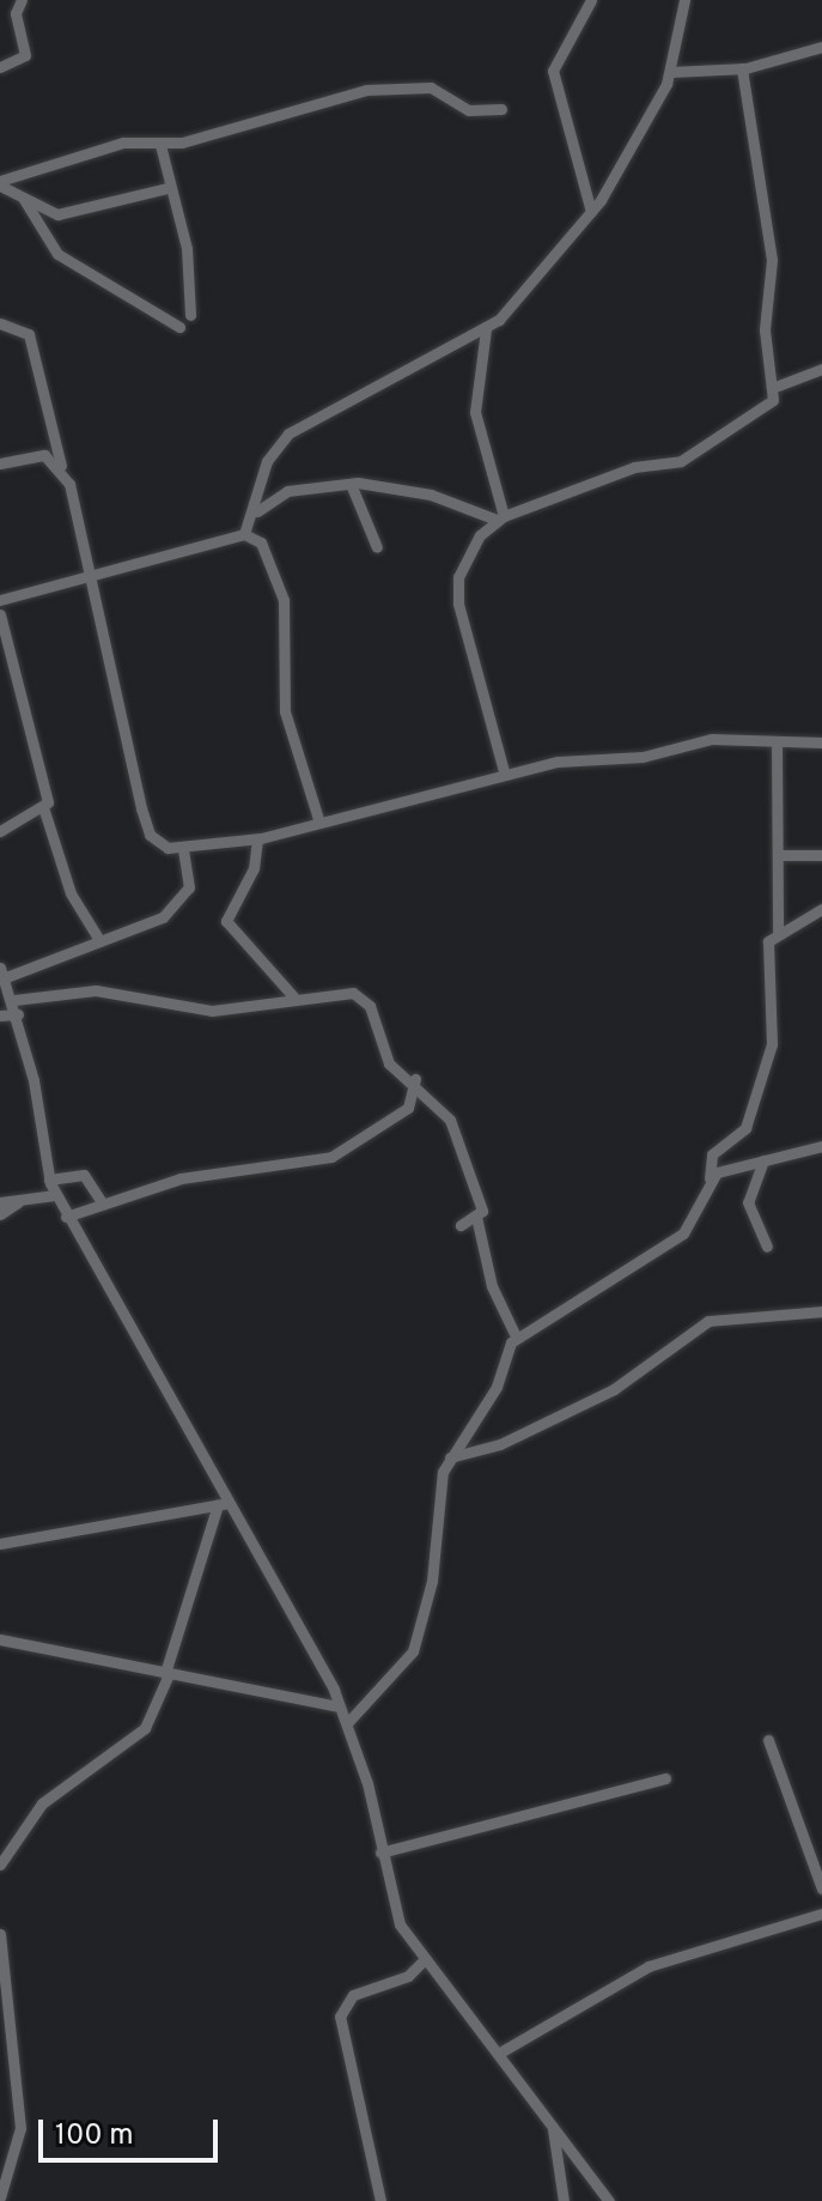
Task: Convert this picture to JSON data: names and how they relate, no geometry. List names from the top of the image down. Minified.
{"scale_bar":"100 m"}
